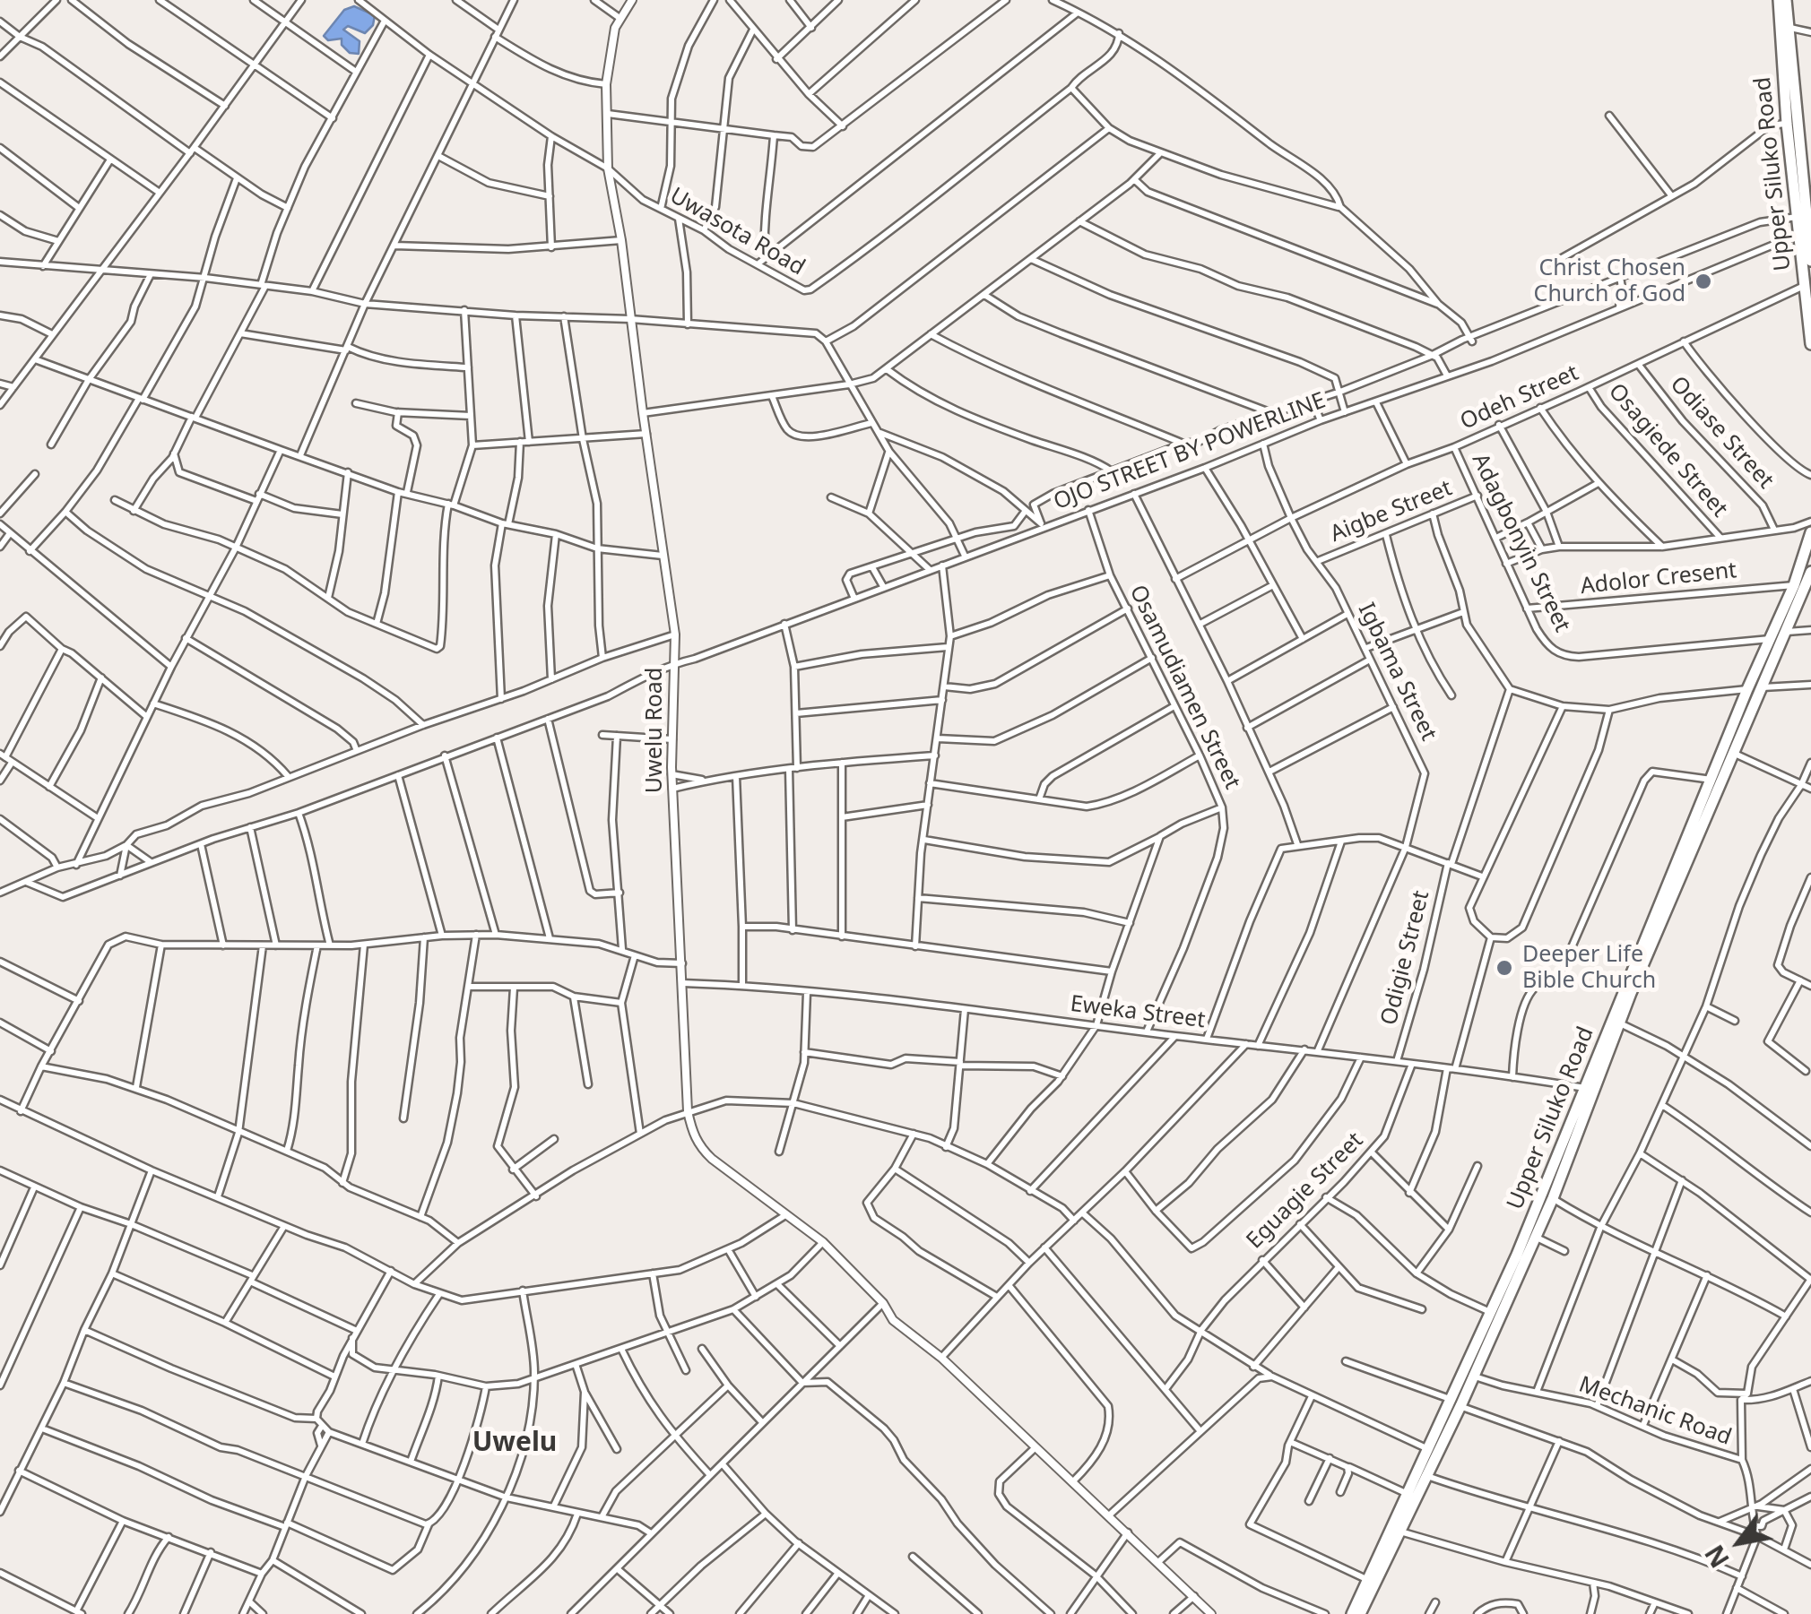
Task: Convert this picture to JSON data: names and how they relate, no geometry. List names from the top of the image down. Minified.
{"streets":{"main road":["Upper Siluko Road"],"street":["Uwasota Road","Odeh Street","Odiase Street","Osagiede Street","OJO STREET BY POWERLINE","Aigbe Street","Adagbonyin Street","Adolor Cresent","Igbama Street","Osamudiamen Street","Uwelu Road","Odigie Street","Eweka Street","Eguagie Street","Mechanic Road"]},"crossings":[["Upper Siluko Road","Odeh Street"],["Upper Siluko Road","OJO STREET BY POWERLINE"],["Upper Siluko Road","Adagbonyin Street"],["Upper Siluko Road","Adolor Cresent"],["Upper Siluko Road","Eweka Street"],["Upper Siluko Road","Mechanic Road"],["Uwasota Road","Uwelu Road"],["Odeh Street","Odiase Street"],["Odeh Street","Osagiede Street"],["Odeh Street","Adagbonyin Street"],["Odeh Street","Igbama Street"],["OJO STREET BY POWERLINE","Igbama Street"],["OJO STREET BY POWERLINE","Osamudiamen Street"],["OJO STREET BY POWERLINE","Uwelu Road"],["Aigbe Street","Adagbonyin Street"],["Aigbe Street","Igbama Street"],["Adagbonyin Street","Adolor Cresent"],["Igbama Street","Eweka Street"],["Osamudiamen Street","Eweka Street"],["Uwelu Road","Eweka Street"],["Odigie Street","Eweka Street"],["Eweka Street","Eguagie Street"]],"districts":["Uwelu"],"places":["Christ Chosen Church of God","Deeper Life Bible Church"],"north":"bottom left"}
